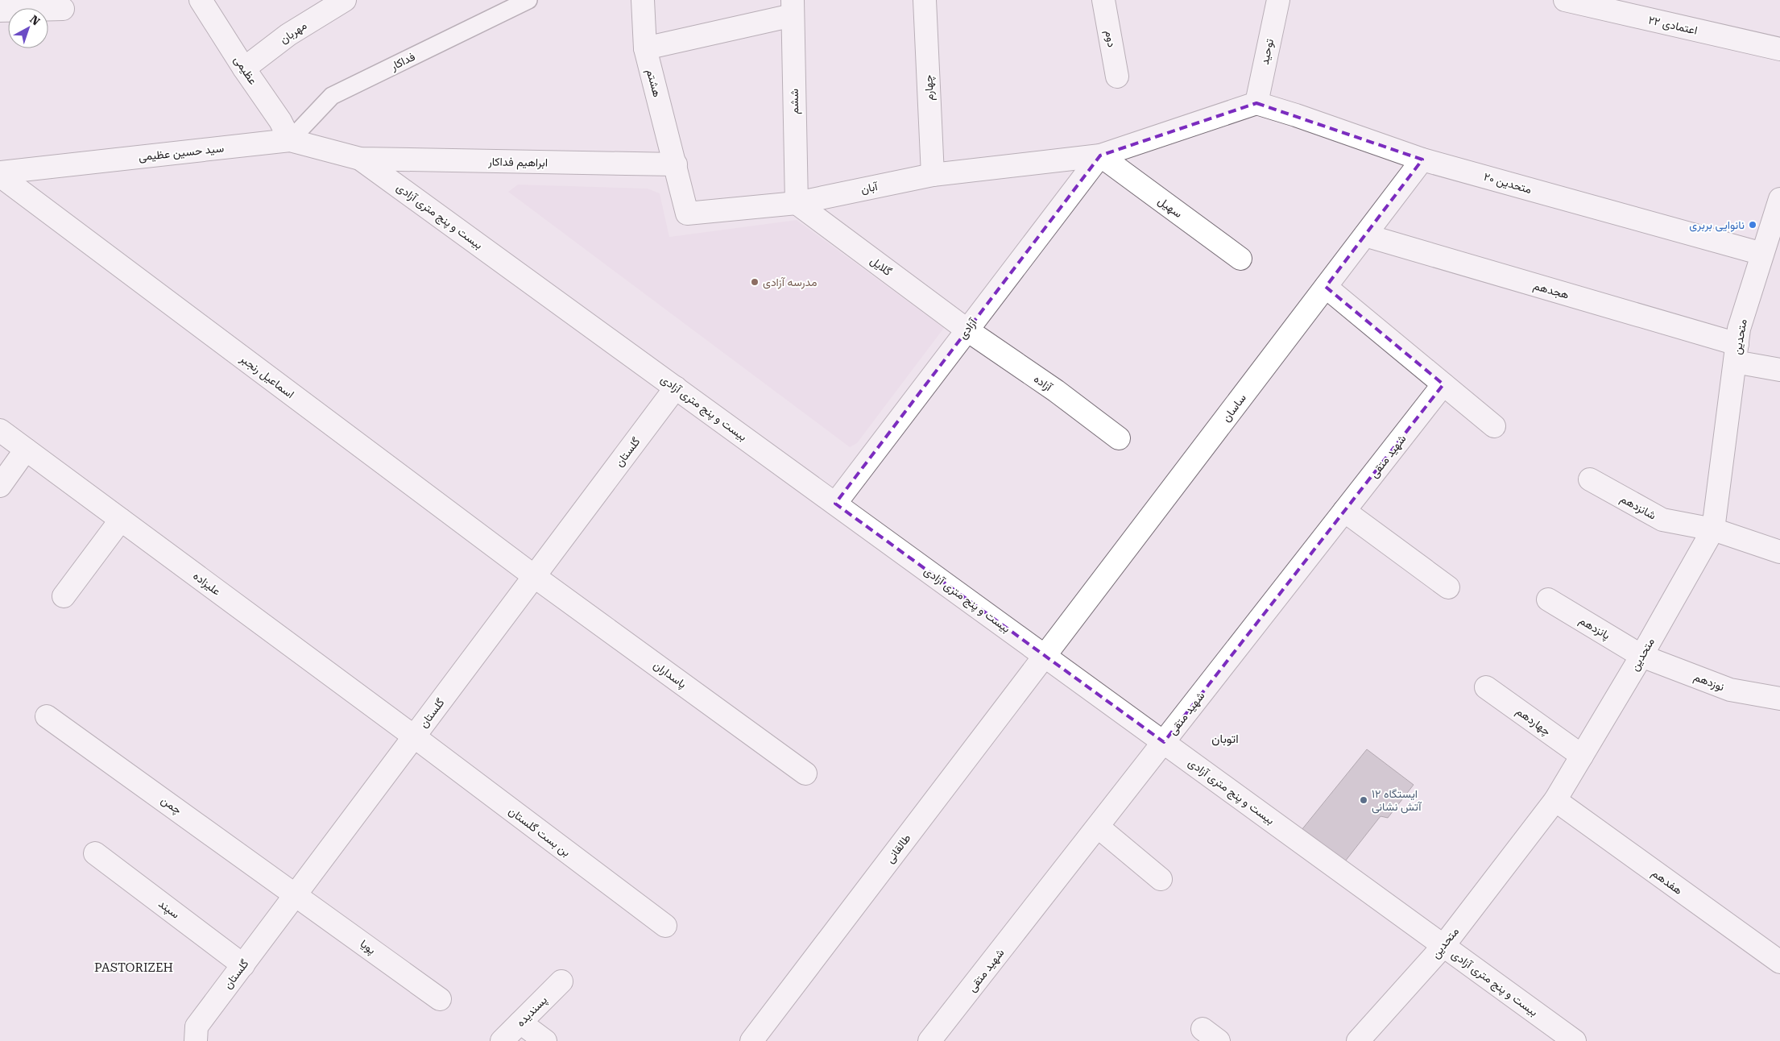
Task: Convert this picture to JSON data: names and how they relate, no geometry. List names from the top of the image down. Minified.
{"streets":{"street":["اعتمادی ۲۲","مهربان","دوم","توحید","عظیمی","هشتم","چهارم","ششم","سید حسین عظیمی","ابراهیم فداکار","متحدین ۲۰","آبان","سهیل","بیست و پنج متری آزادی","گلایل","هجدهم","آزادی","متحدین","اسماعیل رنجبر","آزاده","ساسان","گلستان","شهید متقی","شانزدهم","علیزاده","پانزدهم","پاسداران","نوزدهم","چهاردهم","چمن","بن بست گلستان","طالقانی","هفدهم","سپند","پویا","پسندیده"],"lane":["فداکار"]},"crossings":[["مهربان","عظیمی"],["توحید","متحدین ۲۰"],["توحید","آبان"],["فداکار","عظیمی"],["فداکار","سید حسین عظیمی"],["عظیمی","سید حسین عظیمی"],["هشتم","ابراهیم فداکار"],["هشتم","آبان"],["چهارم","آبان"],["ششم","آبان"],["ششم","گلایل"],["سید حسین عظیمی","ابراهیم فداکار"],["سید حسین عظیمی","بیست و پنج متری آزادی"],["ابراهیم فداکار","آبان"],["ابراهیم فداکار","بیست و پنج متری آزادی"],["متحدین ۲۰","آبان"],["متحدین ۲۰","متحدین"],["متحدین ۲۰","ساسان"],["آبان","سهیل"],["آبان","گلایل"],["آبان","آزادی"],["سهیل","آزادی"],["بیست و پنج متری آزادی","آزادی"],["بیست و پنج متری آزادی","متحدین"],["بیست و پنج متری آزادی","ساسان"],["بیست و پنج متری آزادی","گلستان"],["بیست و پنج متری آزادی","شهید متقی"],["بیست و پنج متری آزادی","طالقانی"],["گلایل","آزادی"],["گلایل","آزاده"],["هجدهم","متحدین"],["هجدهم","ساسان"],["آزادی","آزاده"],["متحدین","شانزدهم"],["متحدین","پانزدهم"],["متحدین","نوزدهم"],["متحدین","چهاردهم"],["متحدین","هفدهم"],["اسماعیل رنجبر","گلستان"],["اسماعیل رنجبر","پاسداران"],["ساسان","طالقانی"],["گلستان","علیزاده"],["گلستان","پاسداران"],["گلستان","چمن"],["گلستان","بن بست گلستان"],["گلستان","سپند"],["گلستان","پویا"],["علیزاده","بن بست گلستان"],["پانزدهم","نوزدهم"],["چمن","پویا"]],"districts":["اتوبان","PASTORIZEH"],"places":["نانوایی بربری","مدرسه آزادی","ایستگاه ۱۲ آتش نشانی"],"north":"top right"}
